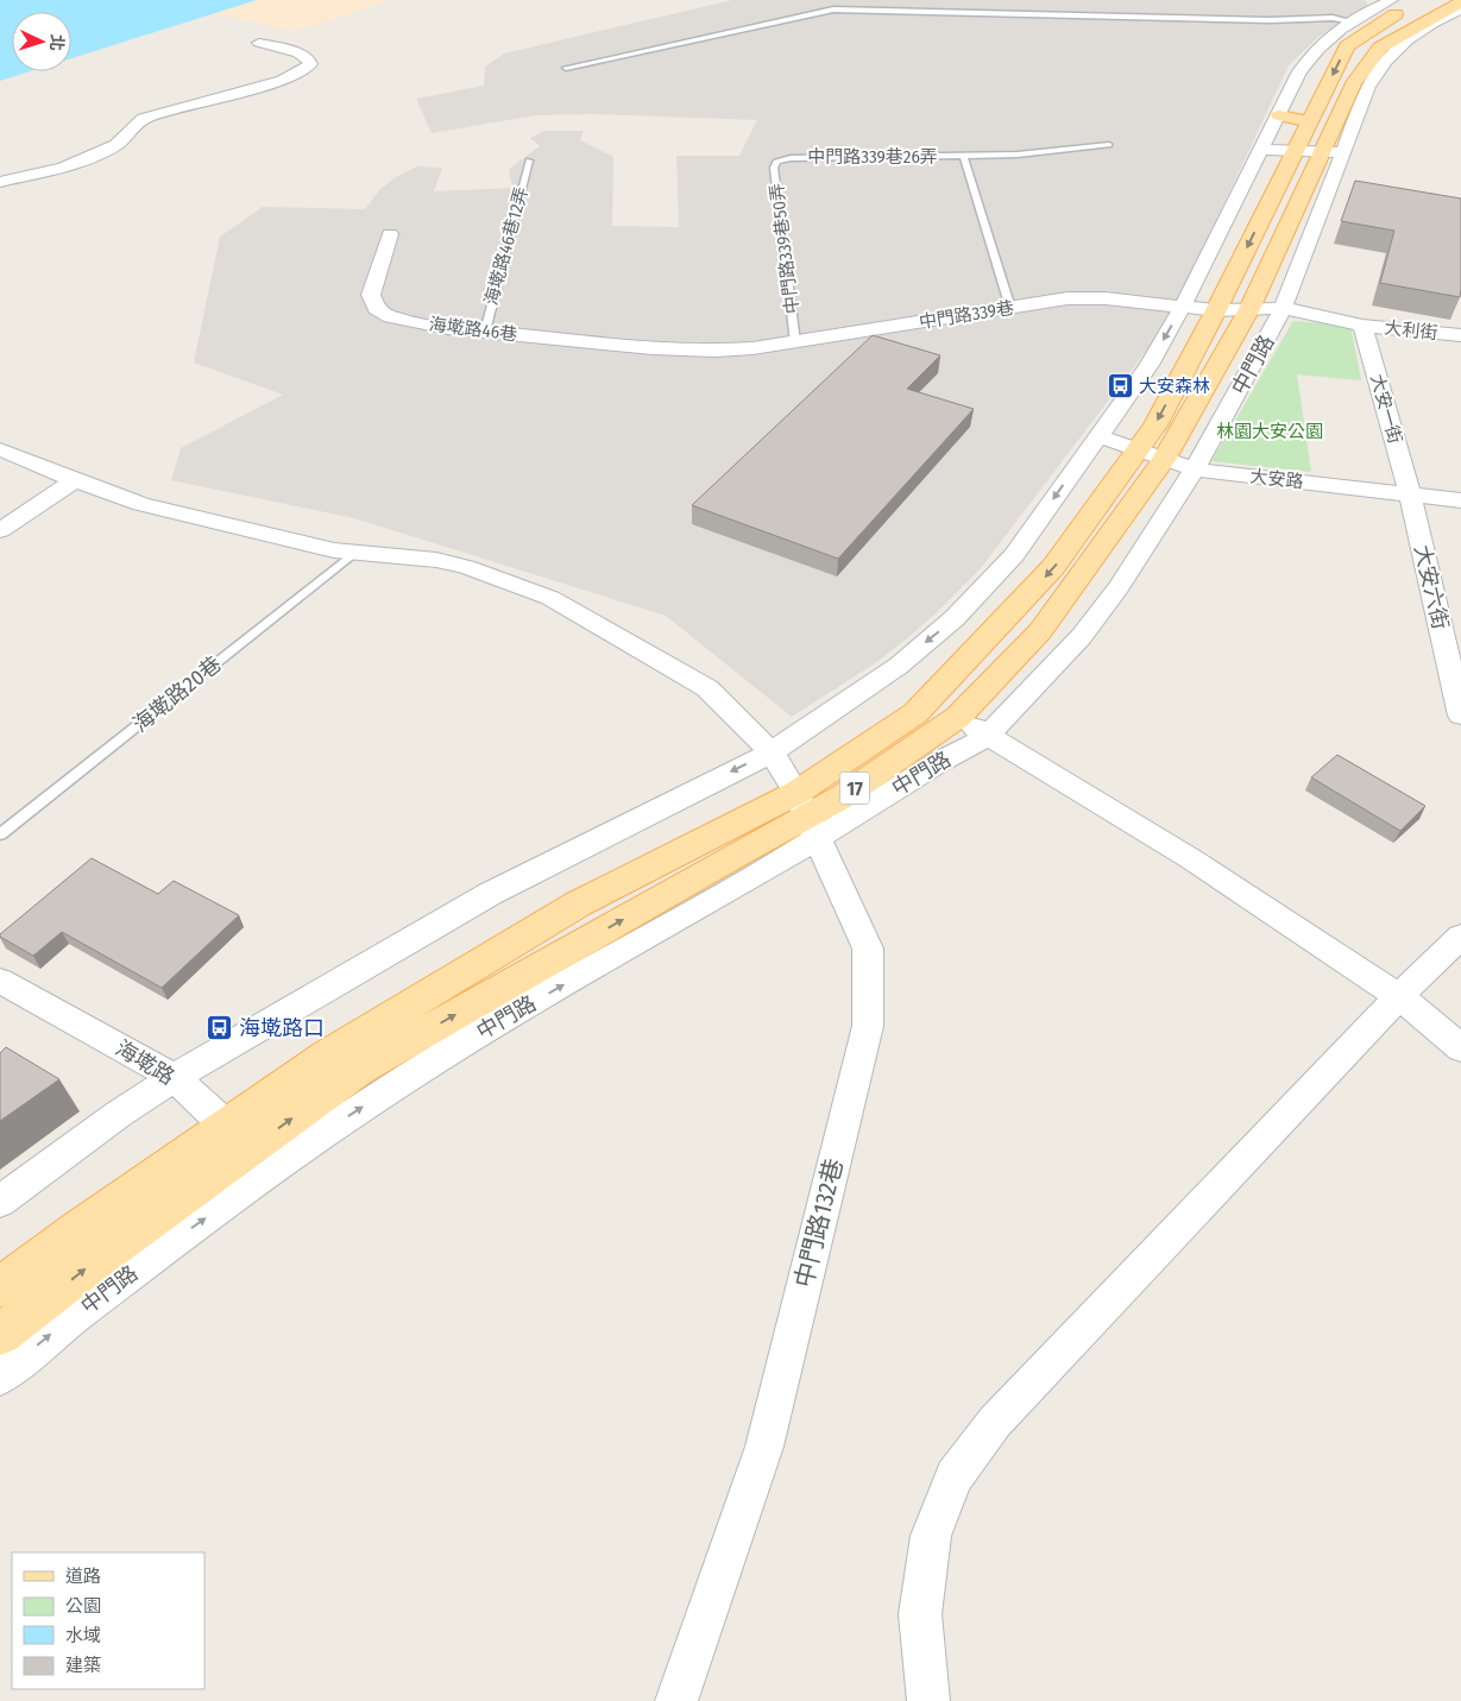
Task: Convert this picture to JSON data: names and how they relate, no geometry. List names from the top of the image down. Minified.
{"streets":{"main road":["中門路","17"],"street":["中門路339巷","海墘路46巷","大利街","大安一街","大安路","大安六街","海墘路","中門路132巷"],"lane":["中門路339巷26弄","海墘路46巷12弄","中門路339巷50弄","海墘路20巷"]},"crossings":[["中門路339巷26弄","中門路339巷50弄"],["中門路339巷26弄","中門路339巷"],["海墘路46巷12弄","海墘路46巷"],["中門路339巷50弄","中門路339巷"],["中門路339巷","海墘路46巷"],["中門路339巷","大利街"],["中門路339巷","中門路"],["大利街","中門路"],["大利街","大安一街"],["中門路","大安路"],["中門路","海墘路"],["中門路","中門路132巷"],["大安一街","大安路"],["大安一街","大安六街"],["大安路","大安六街"],["海墘路20巷","中門路132巷"]],"parks":["林園大安公園"],"places":{"bus stop":["大安森林","海墘路口"]},"legend":["道路","公園","水域","建築"],"north":"right"}
